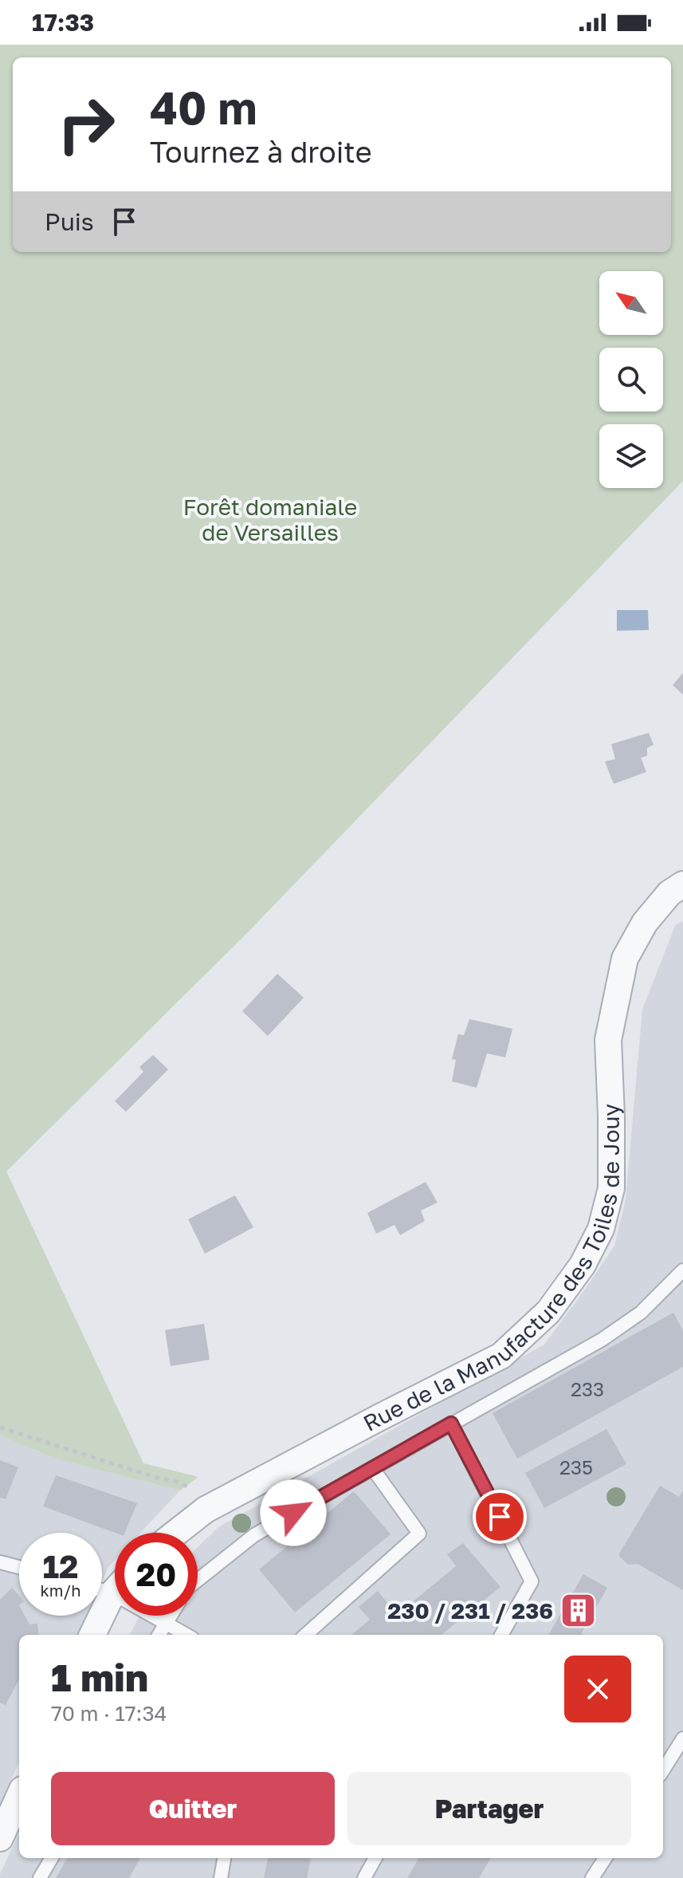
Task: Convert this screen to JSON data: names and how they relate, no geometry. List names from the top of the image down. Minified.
{"streets":{"street":["Rue de la Manufacture des Toiles de Jouy"]},"parks":["Forêt domaniale de Versailles"],"places":{"building":["230 / 231 / 236"]},"house_numbers":["233","235"],"north":"top left","page":{"status":"17:33","turn":["40 m","Tournez à droite"],"then":"Puis","speed":"12 km/h","limit":"20","heading":["1 min","70 m · 17:34"],"buttons":["Quitter","Partager"]}}
